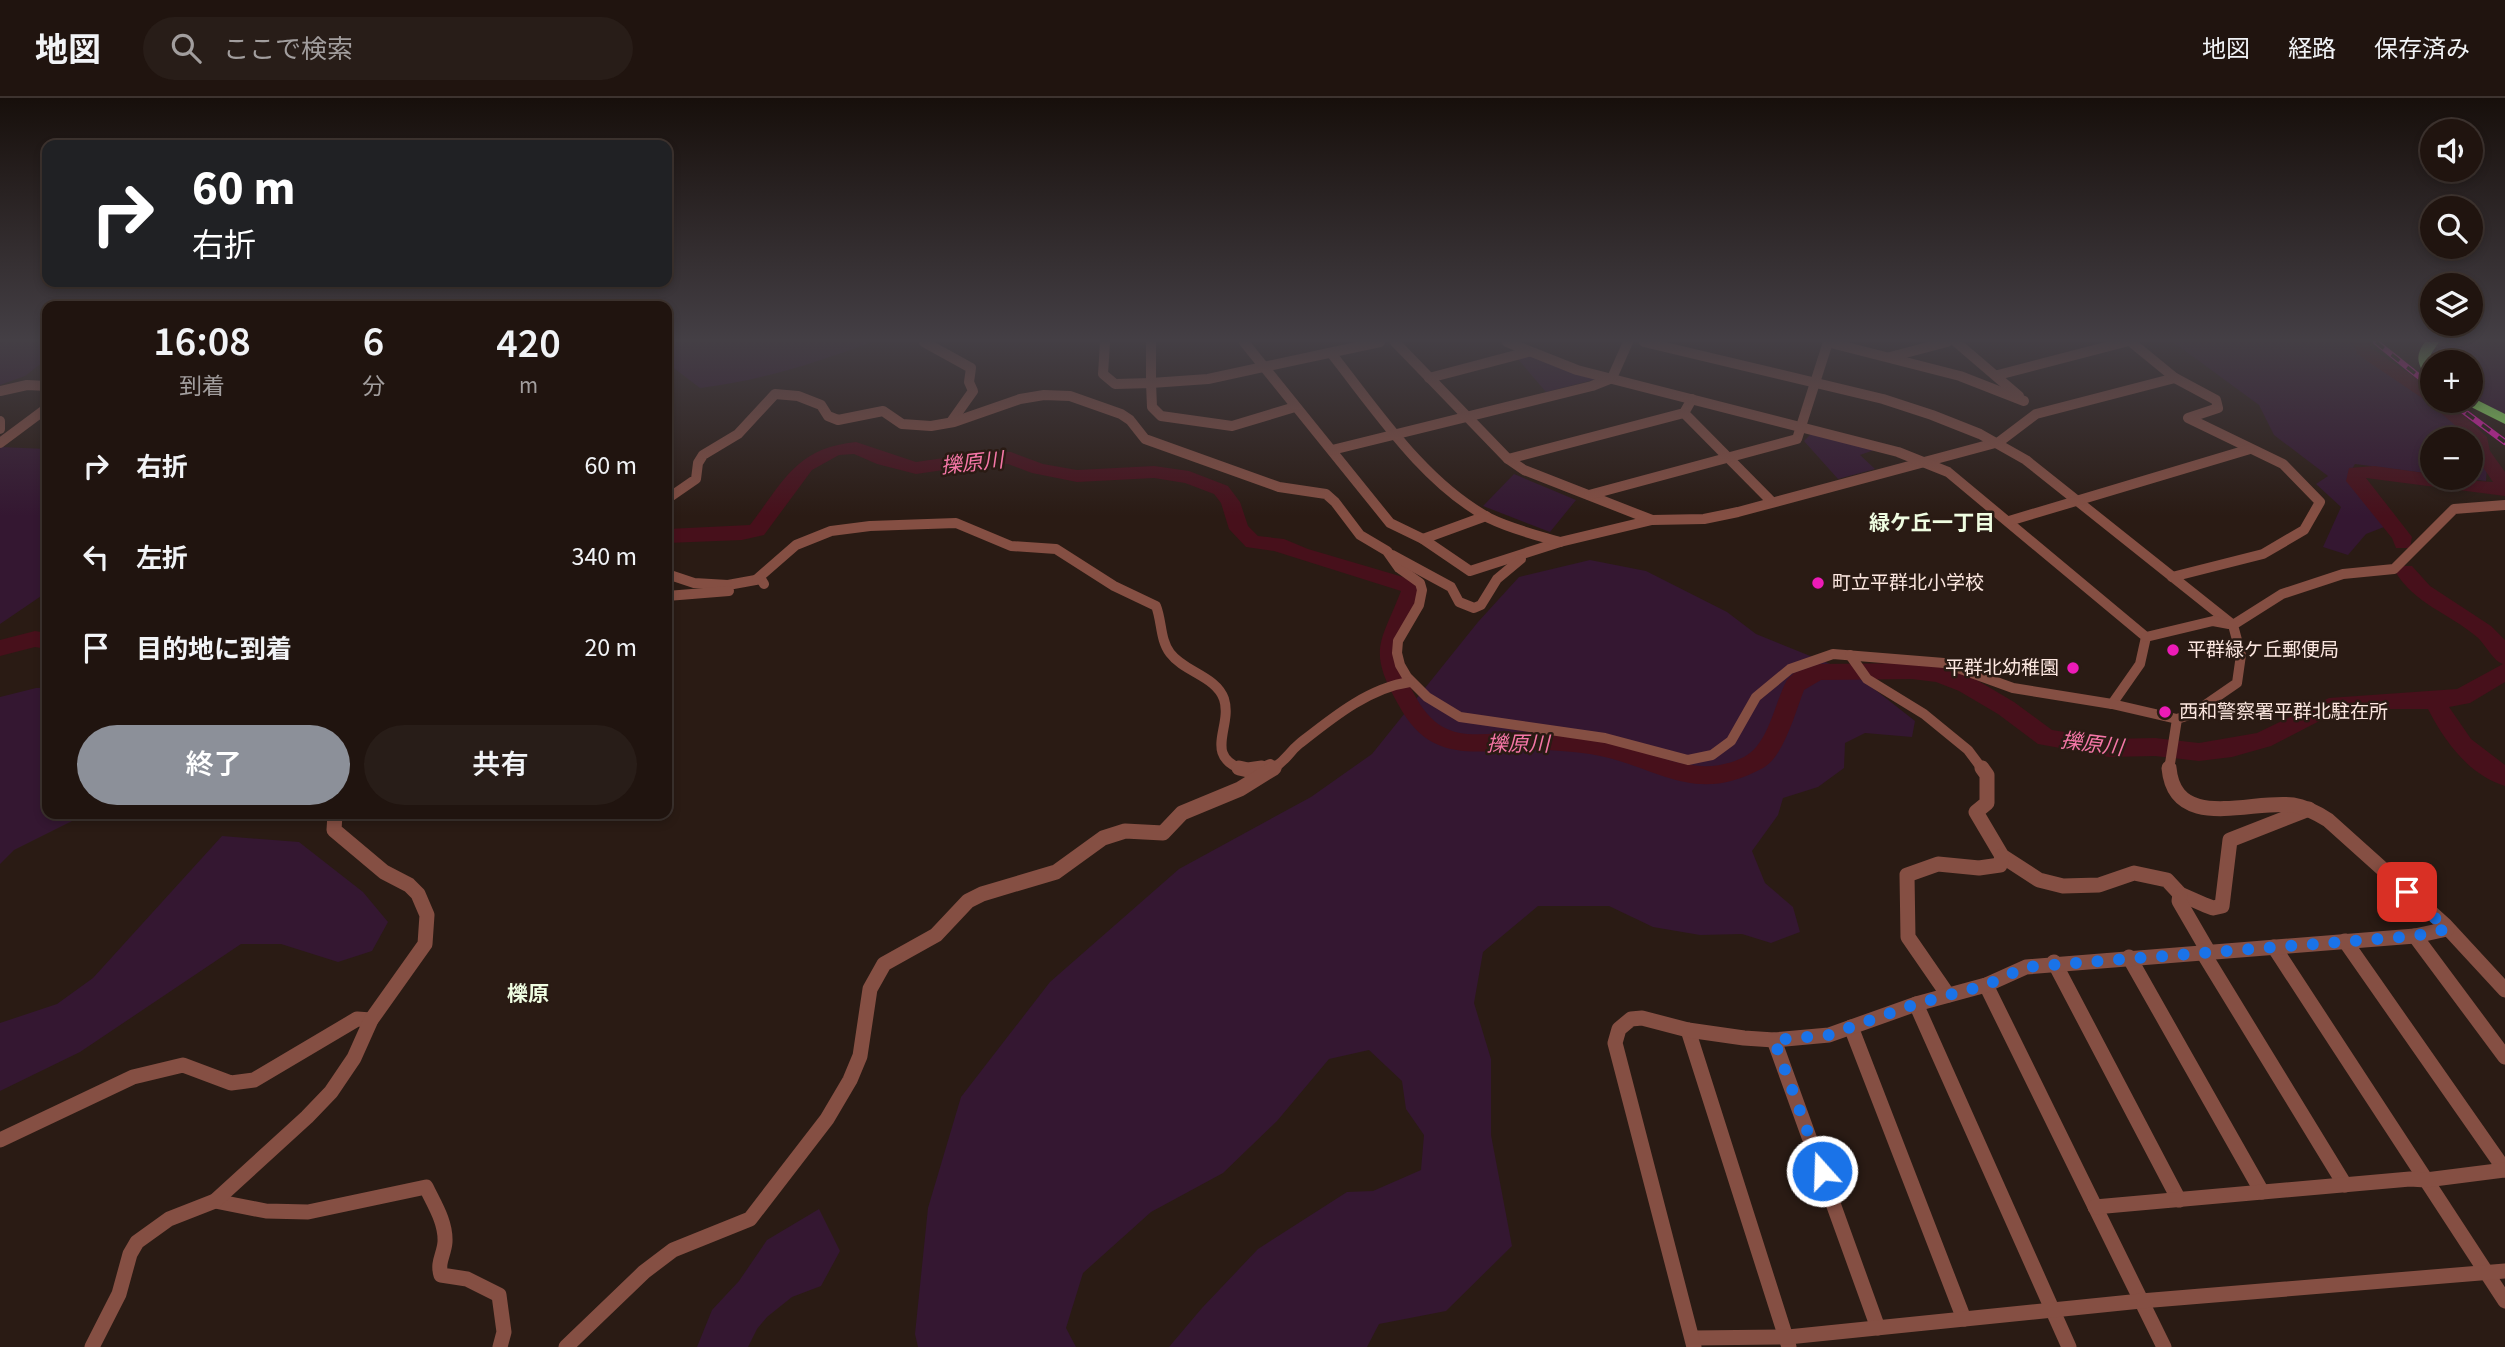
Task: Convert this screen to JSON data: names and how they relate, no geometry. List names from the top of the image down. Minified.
{"districts":["緑ケ丘一丁目","櫟原"],"water":["擽原川"],"places":["町立平群北小学校","平群緑ケ丘郵便局","平群北幼稚園","西和警察署平群北駐在所"],"page":{"header":"地図","search":"ここで検索","nav":["地図","経路","保存済み"],"map_buttons":["+","−"],"turn":["60 m","右折"],"eta":["16:08","到着","6","分","420","m"],"list":[{"name":"右折","value":"60 m"},{"name":"左折","value":"340 m"},{"name":"目的地に到着","value":"20 m"}],"buttons":["終了","共有"]}}
